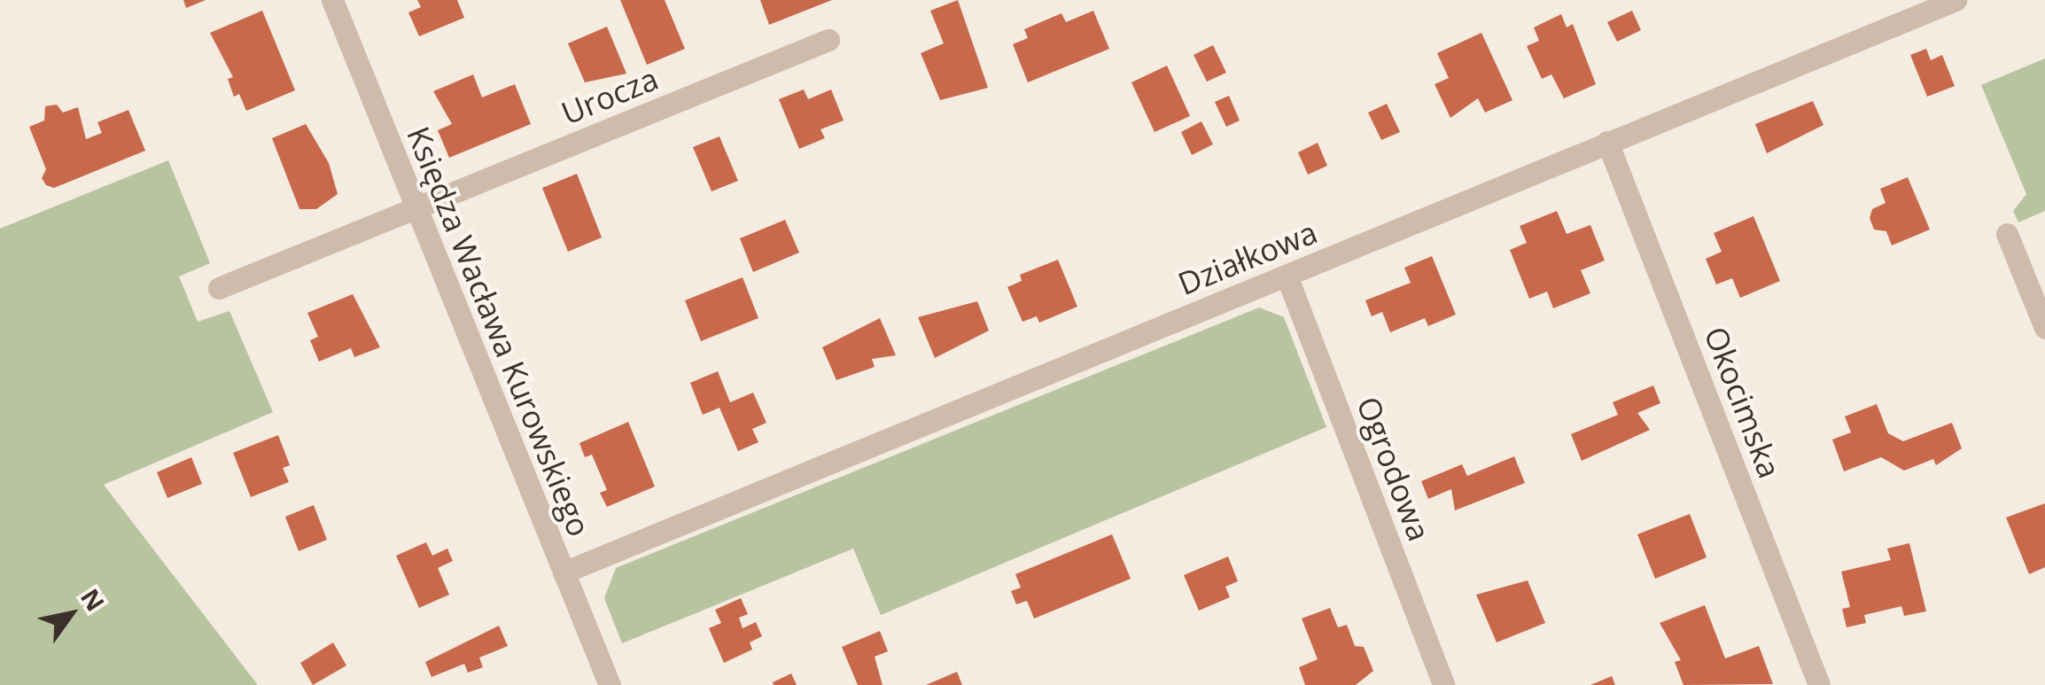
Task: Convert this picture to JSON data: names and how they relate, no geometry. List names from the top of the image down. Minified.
{"streets":{"street":["Urocza","Działkowa","Księdza Wacława Kurowskiego","Okocimska","Ogrodowa"]},"crossings":[["Urocza","Księdza Wacława Kurowskiego"],["Działkowa","Księdza Wacława Kurowskiego"],["Działkowa","Okocimska"],["Działkowa","Ogrodowa"]],"north":"top right"}
